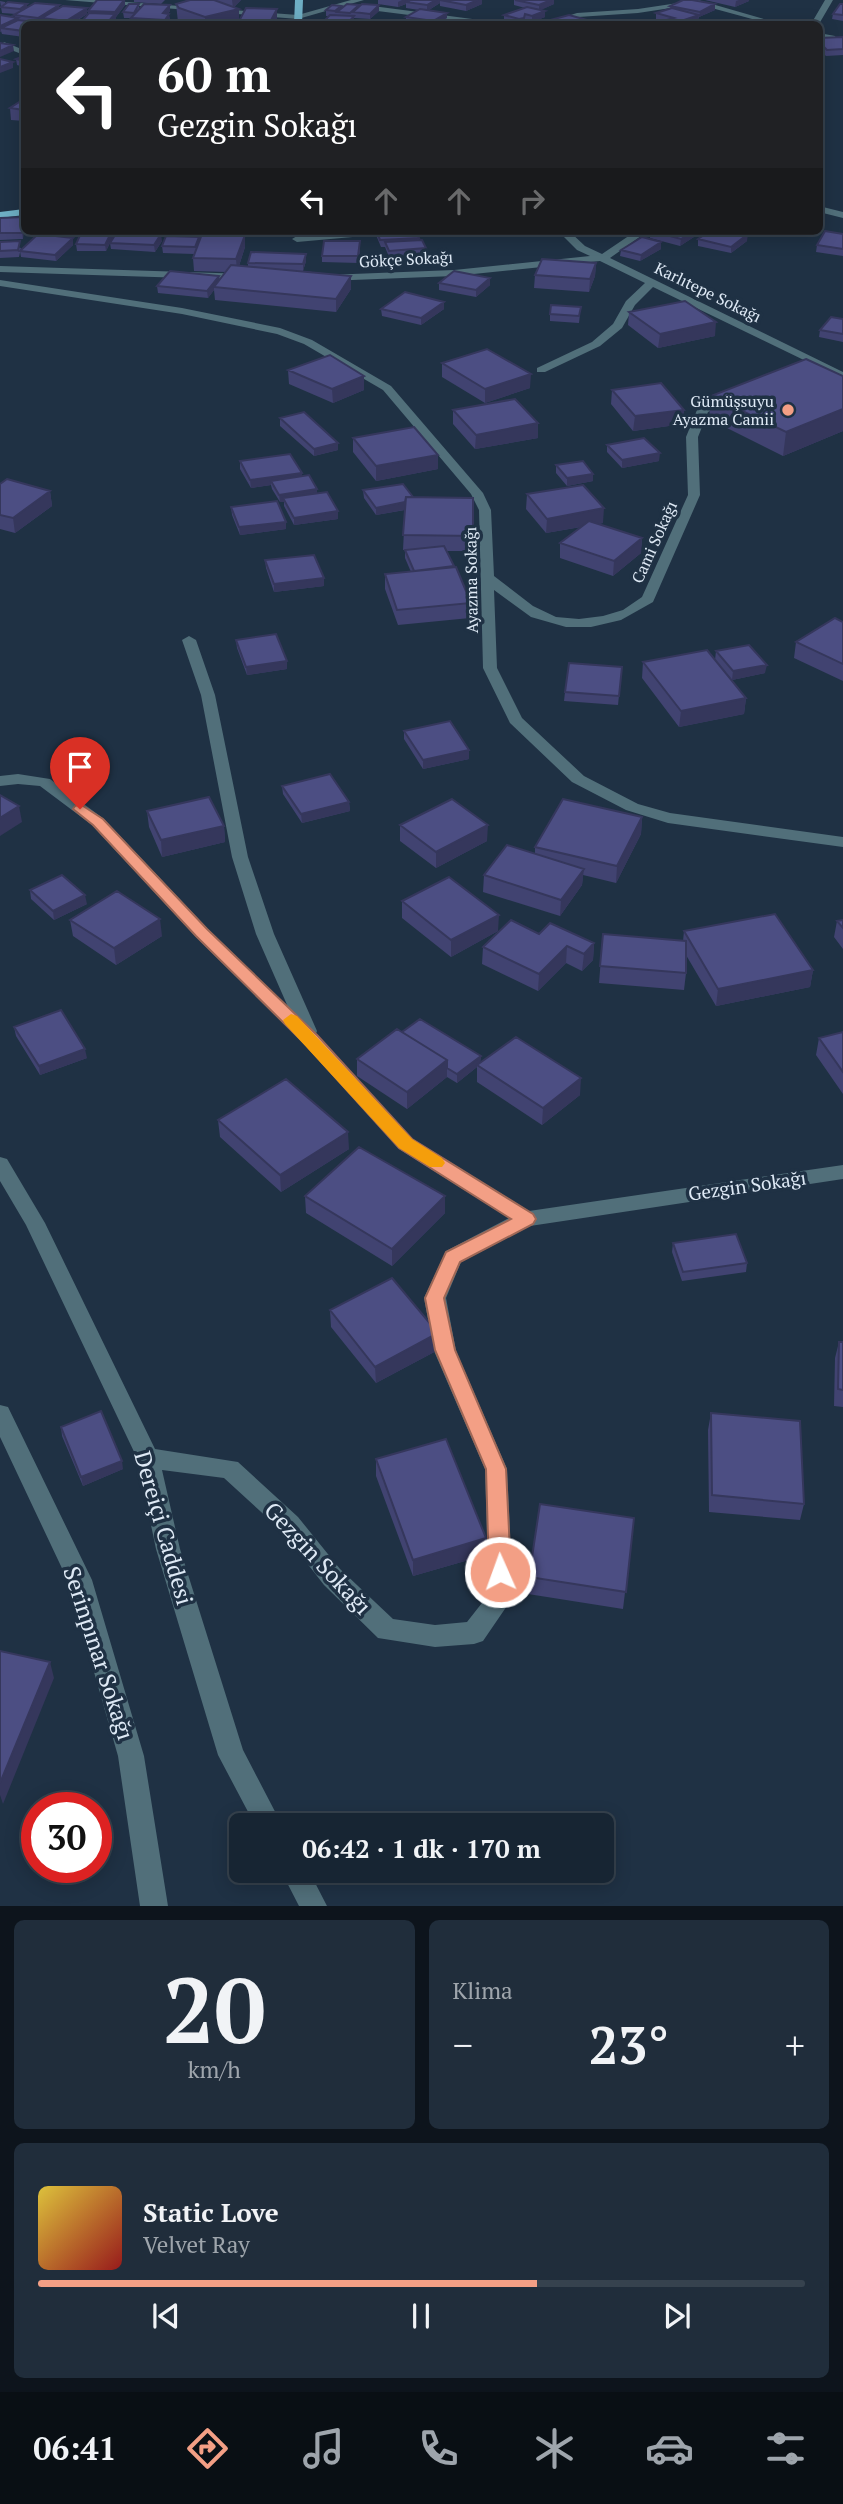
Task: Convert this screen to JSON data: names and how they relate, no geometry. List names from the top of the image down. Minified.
{"streets":{"street":["Gökçe Sokağı","Karlıtepe Sokağı","Cami Sokağı","Ayazma Sokağı","Gezgin Sokağı","Dereiçi Caddesi","Serinpınar Sokağı"]},"crossings":[["Gökçe Sokağı","Karlıtepe Sokağı"],["Cami Sokağı","Ayazma Sokağı"],["Gezgin Sokağı","Dereiçi Caddesi"]],"places":["Gümüşsuyu Ayazma Camii"],"page":{"turn":["60 m","Gezgin Sokağı"],"limit":"30","trip":"06:42 · 1 dk · 170 m","tile":[["20","km/h"],"Klima"],"heat":["−","23°","+"],"song":["Static Love","Velvet Ray"],"tabs":"06:41"}}
